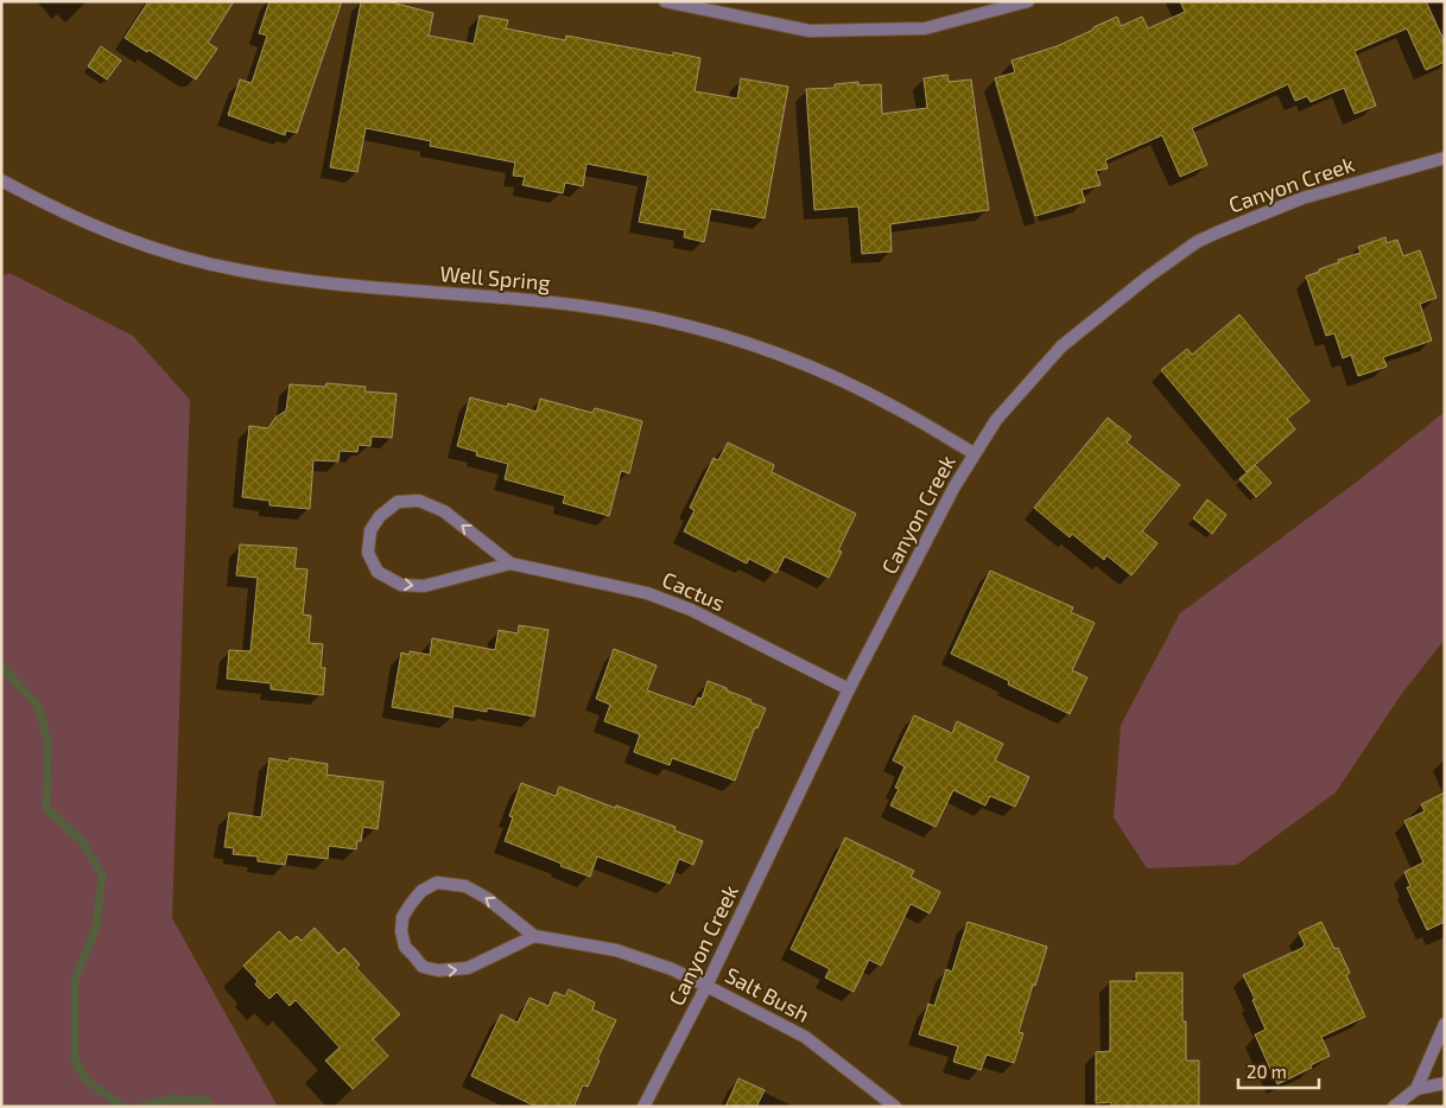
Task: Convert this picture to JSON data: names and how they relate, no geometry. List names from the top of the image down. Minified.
{"streets":{"street":["Canyon Creek","Well Spring","Cactus","Salt Bush"]},"crossings":[["Canyon Creek","Well Spring"],["Canyon Creek","Cactus"],["Canyon Creek","Salt Bush"]],"scale_bar":"20 m"}
